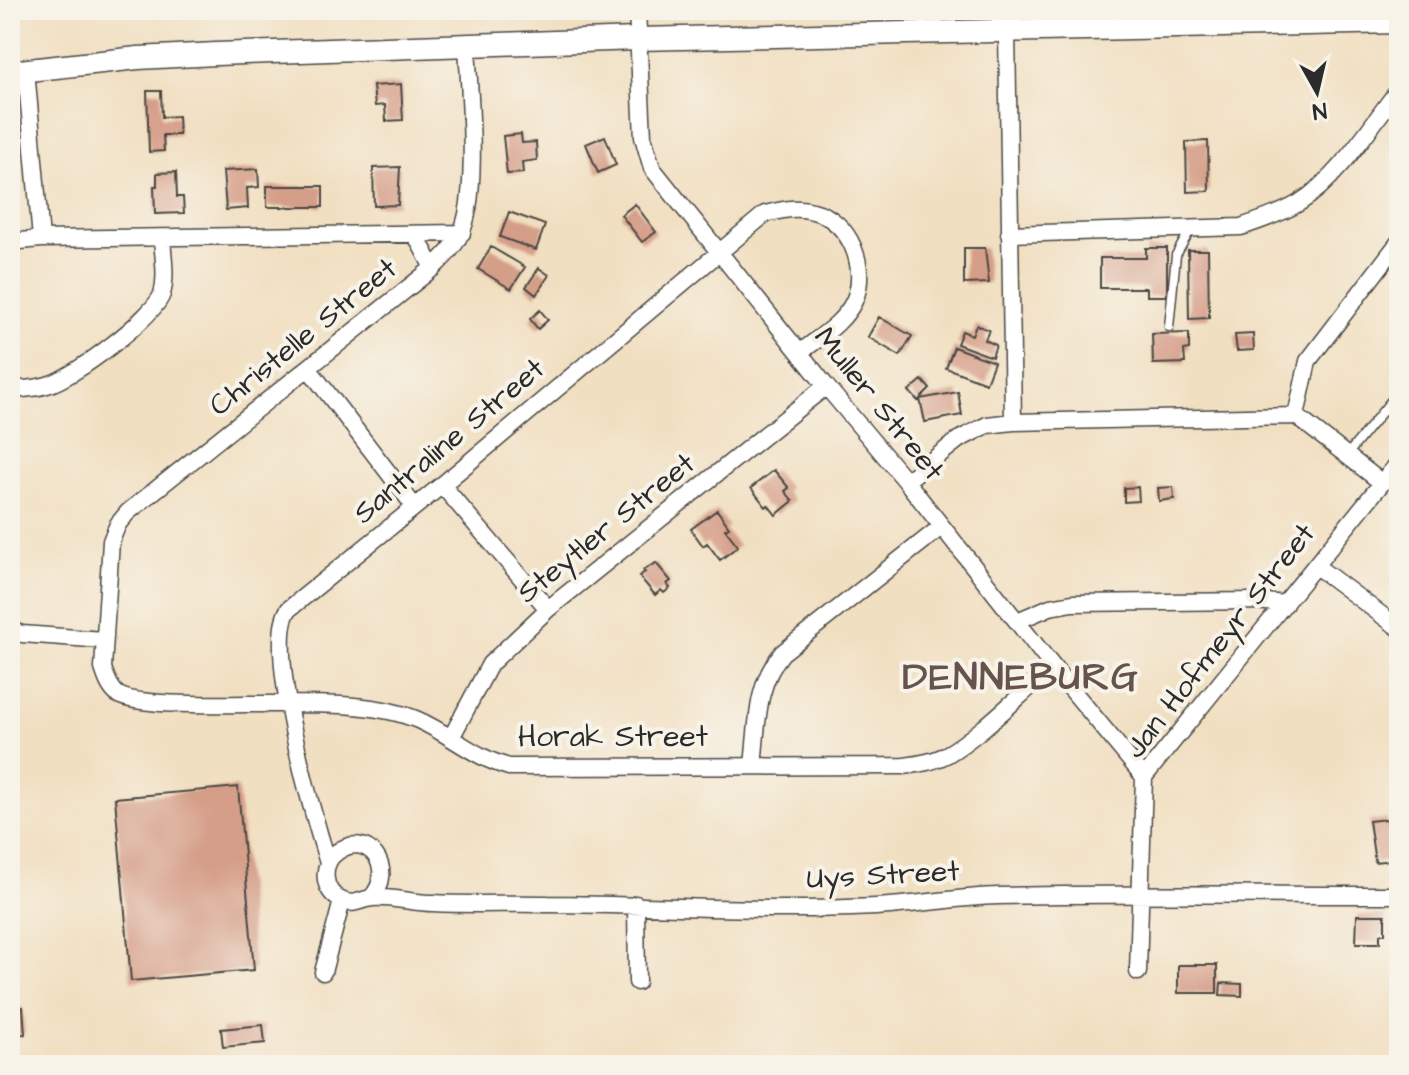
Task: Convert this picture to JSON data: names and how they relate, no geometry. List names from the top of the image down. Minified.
{"streets":{"street":["Christelle Street","Muller Street","Santraline Street","Steytler Street","Jan Hofmeyr Street","Horak Street","Uys Street"]},"crossings":[["Christelle Street","Horak Street"],["Muller Street","Santraline Street"],["Muller Street","Steytler Street"],["Muller Street","Jan Hofmeyr Street"],["Muller Street","Horak Street"],["Santraline Street","Horak Street"],["Steytler Street","Horak Street"],["Jan Hofmeyr Street","Uys Street"]],"districts":["DENNEBURG"],"north":"bottom"}
